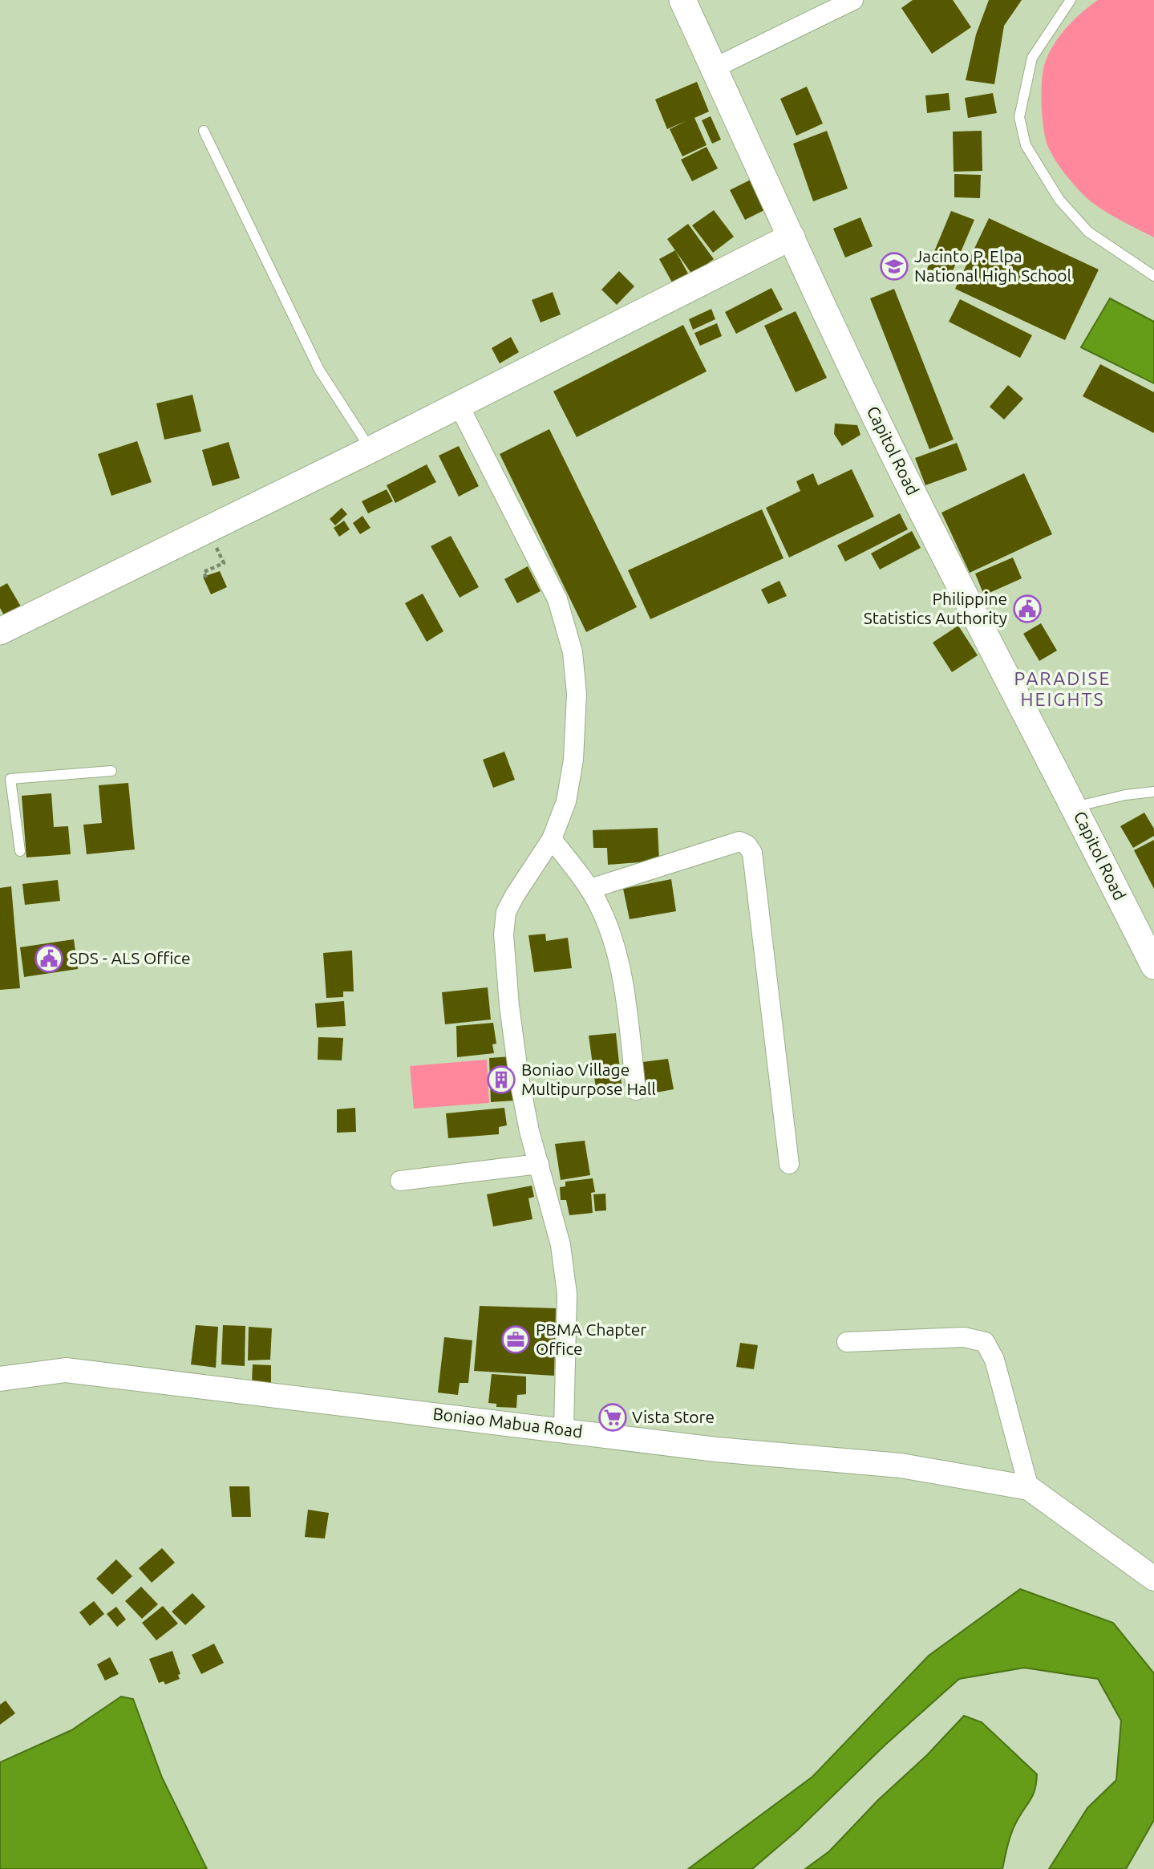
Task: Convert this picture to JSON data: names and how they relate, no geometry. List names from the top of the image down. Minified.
{"streets":{"main road":["Capitol Road"],"street":["Boniao Mabua Road"]},"districts":["PARADISE HEIGHTS"],"places":{"school or university":["Jacinto P. Elpa National High School"],"public building":["Philippine Statistics Authority","SDS - ALS Office"],"building":["Boniao Village Multipurpose Hall"],"office":["PBMA Chapter Office"],"supermarket":["Vista Store"]}}
